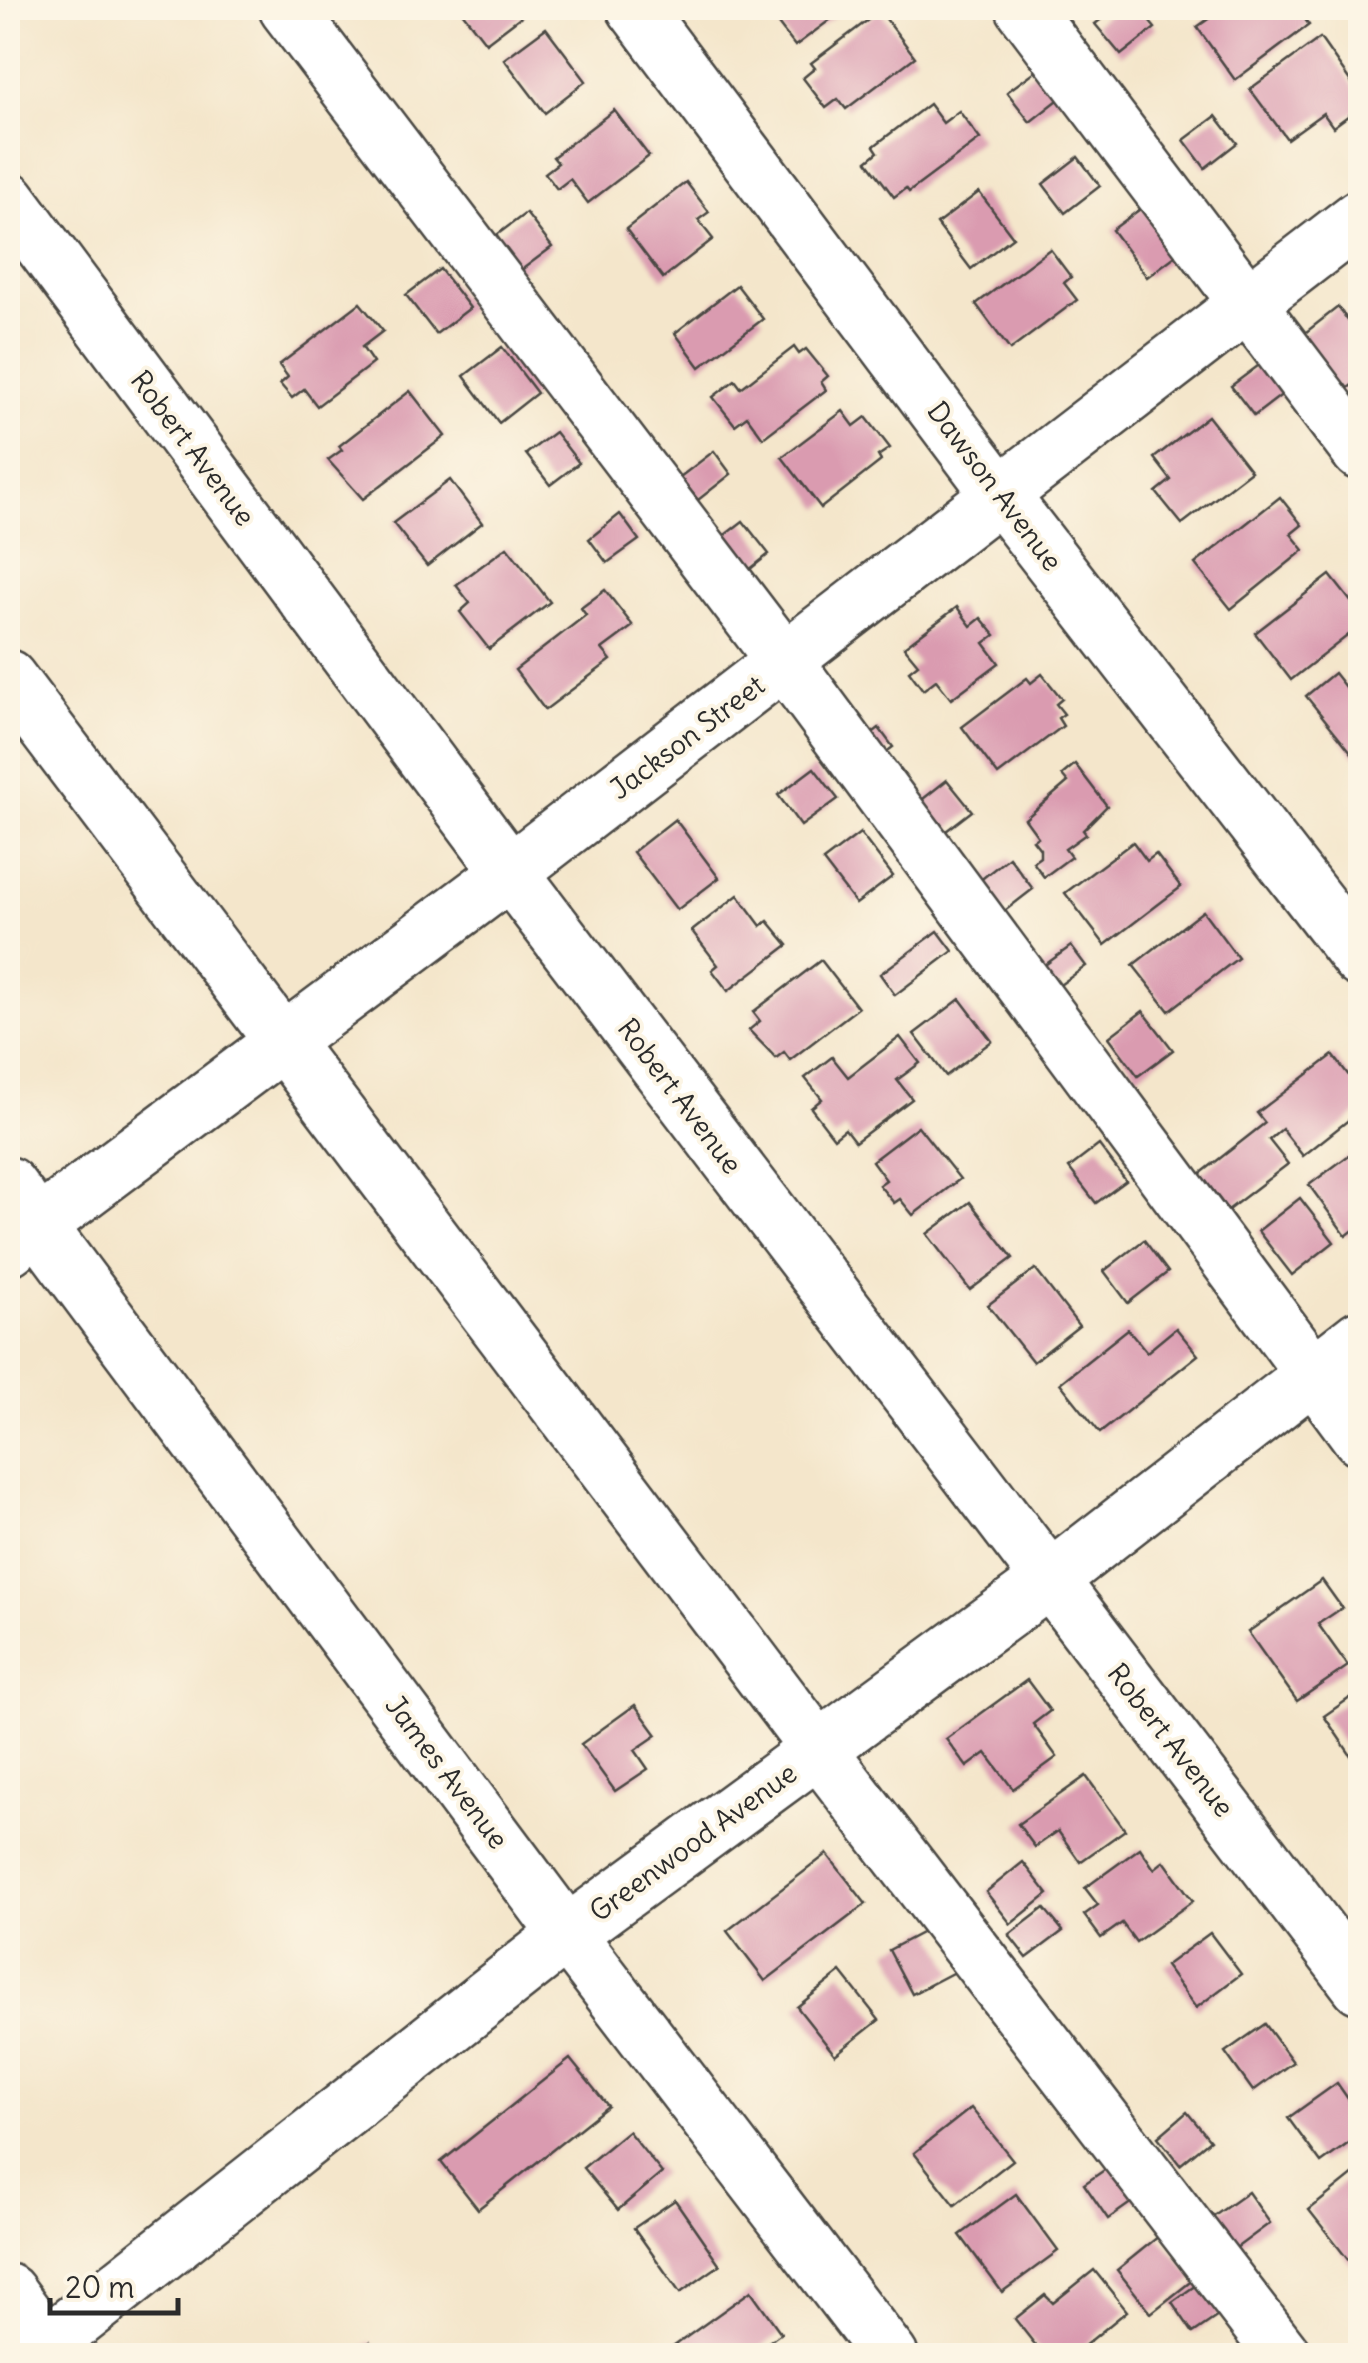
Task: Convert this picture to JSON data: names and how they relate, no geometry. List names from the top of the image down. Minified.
{"streets":{"street":["Robert Avenue","Dawson Avenue","Jackson Street","James Avenue","Greenwood Avenue"]},"crossings":[["Robert Avenue","Jackson Street"],["Robert Avenue","Greenwood Avenue"],["Dawson Avenue","Jackson Street"],["Jackson Street","James Avenue"],["James Avenue","Greenwood Avenue"]],"scale_bar":"20 m"}
